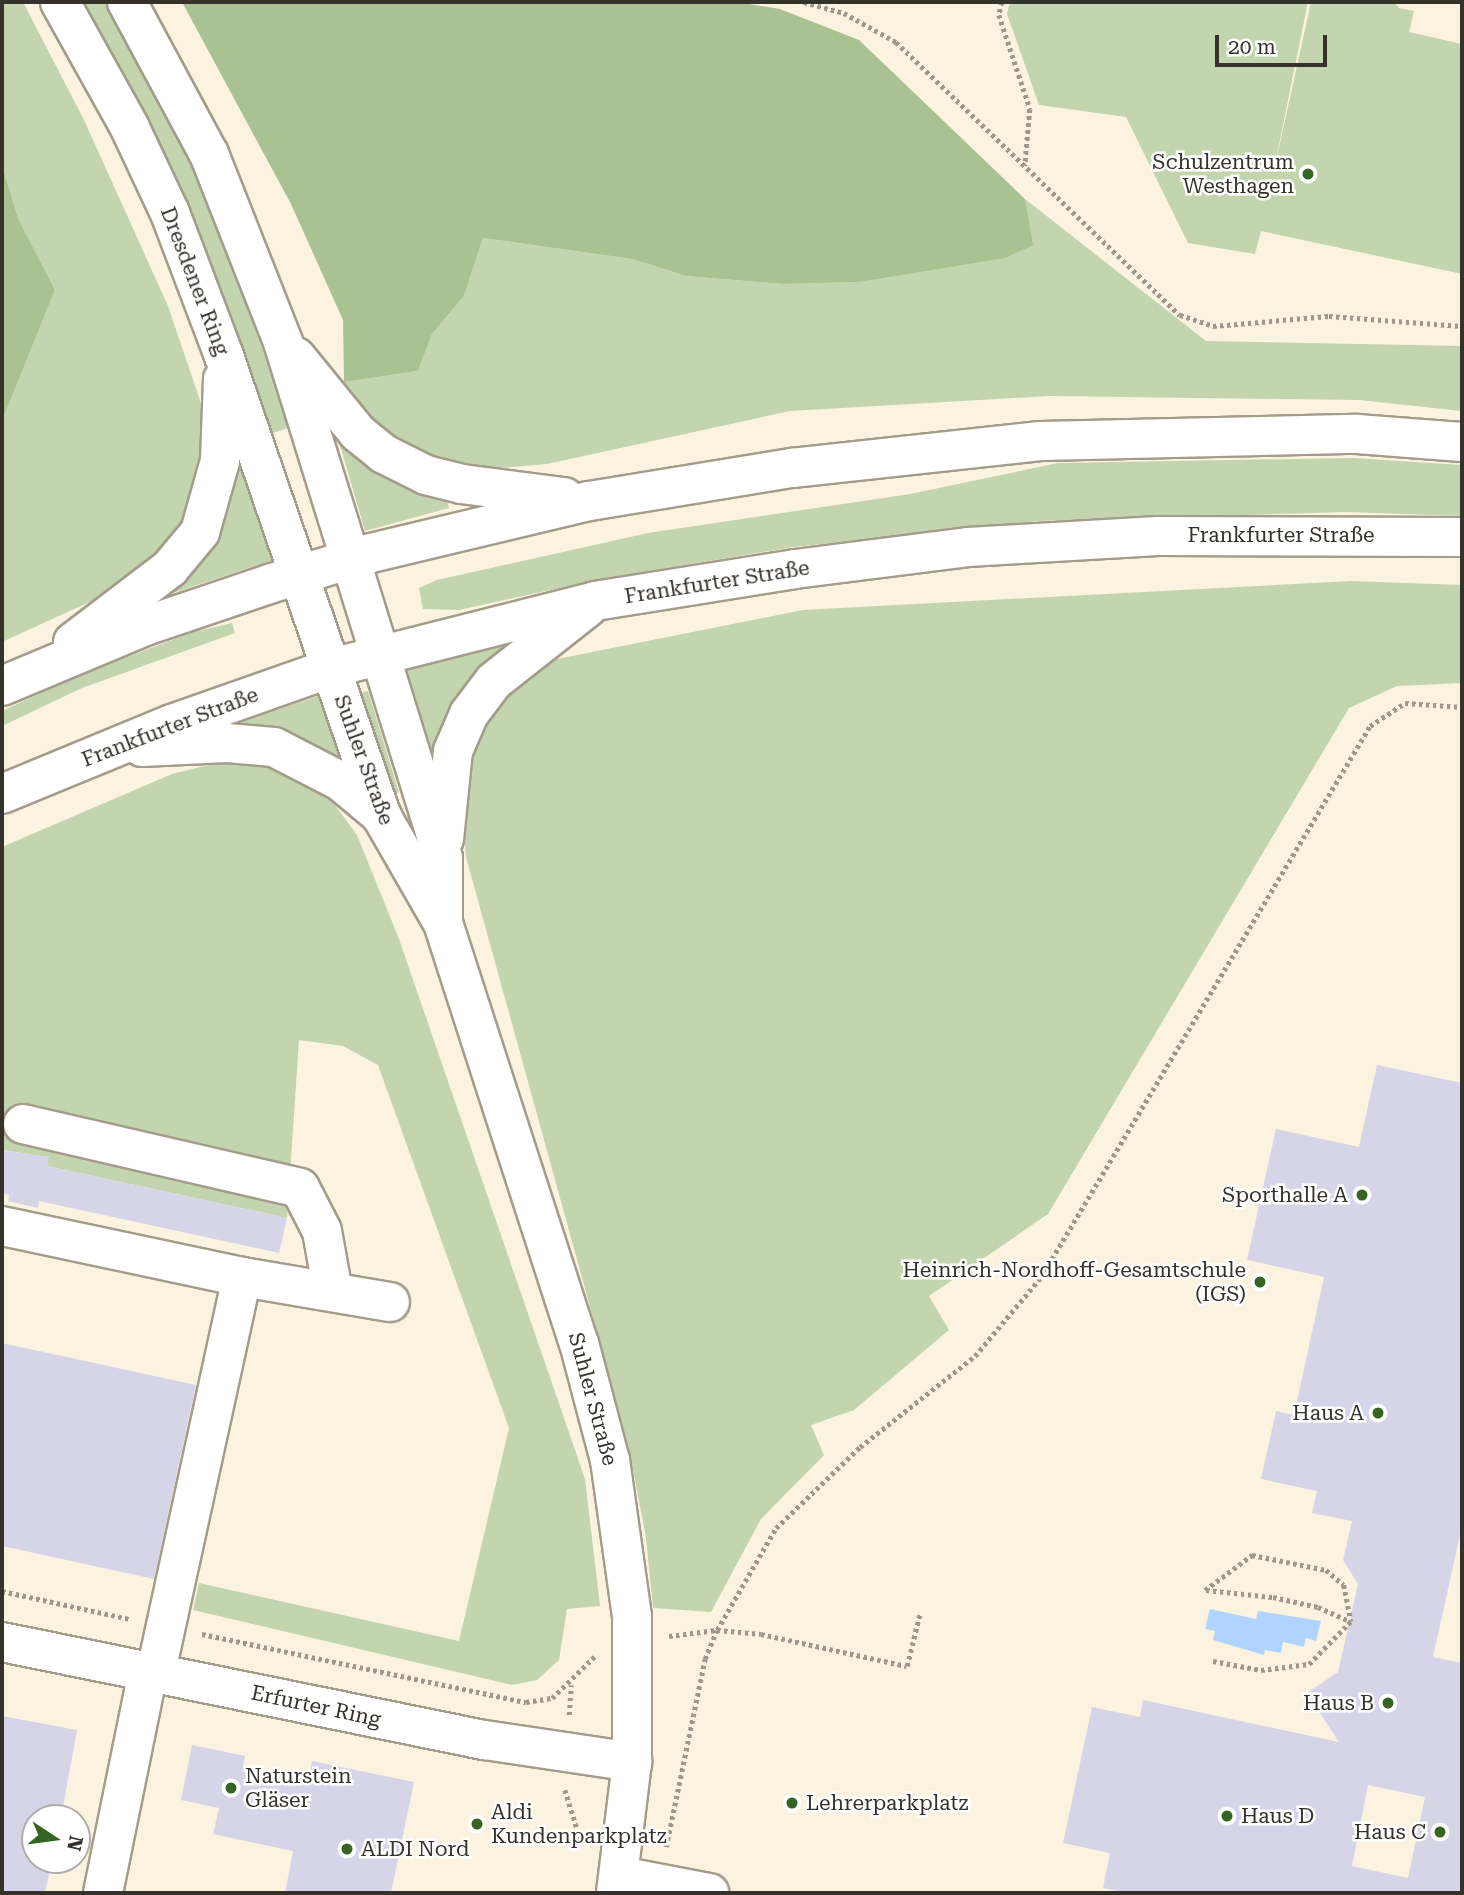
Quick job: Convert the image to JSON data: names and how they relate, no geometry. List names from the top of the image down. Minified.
{"streets":{"street":["Dresdener Ring","Frankfurter Straße","Suhler Straße","Erfurter Ring"]},"crossings":[["Dresdener Ring","Frankfurter Straße"],["Dresdener Ring","Suhler Straße"],["Frankfurter Straße","Suhler Straße"],["Suhler Straße","Erfurter Ring"]],"places":["Schulzentrum Westhagen","Sporthalle A","Heinrich-Nordhoff-Gesamtschule (IGS)","Haus A","Haus B","Naturstein Gläser","Lehrerparkplatz","Haus D","Aldi Kundenparkplatz","Haus C","ALDI Nord"],"scale_bar":"20 m","north":"right"}
